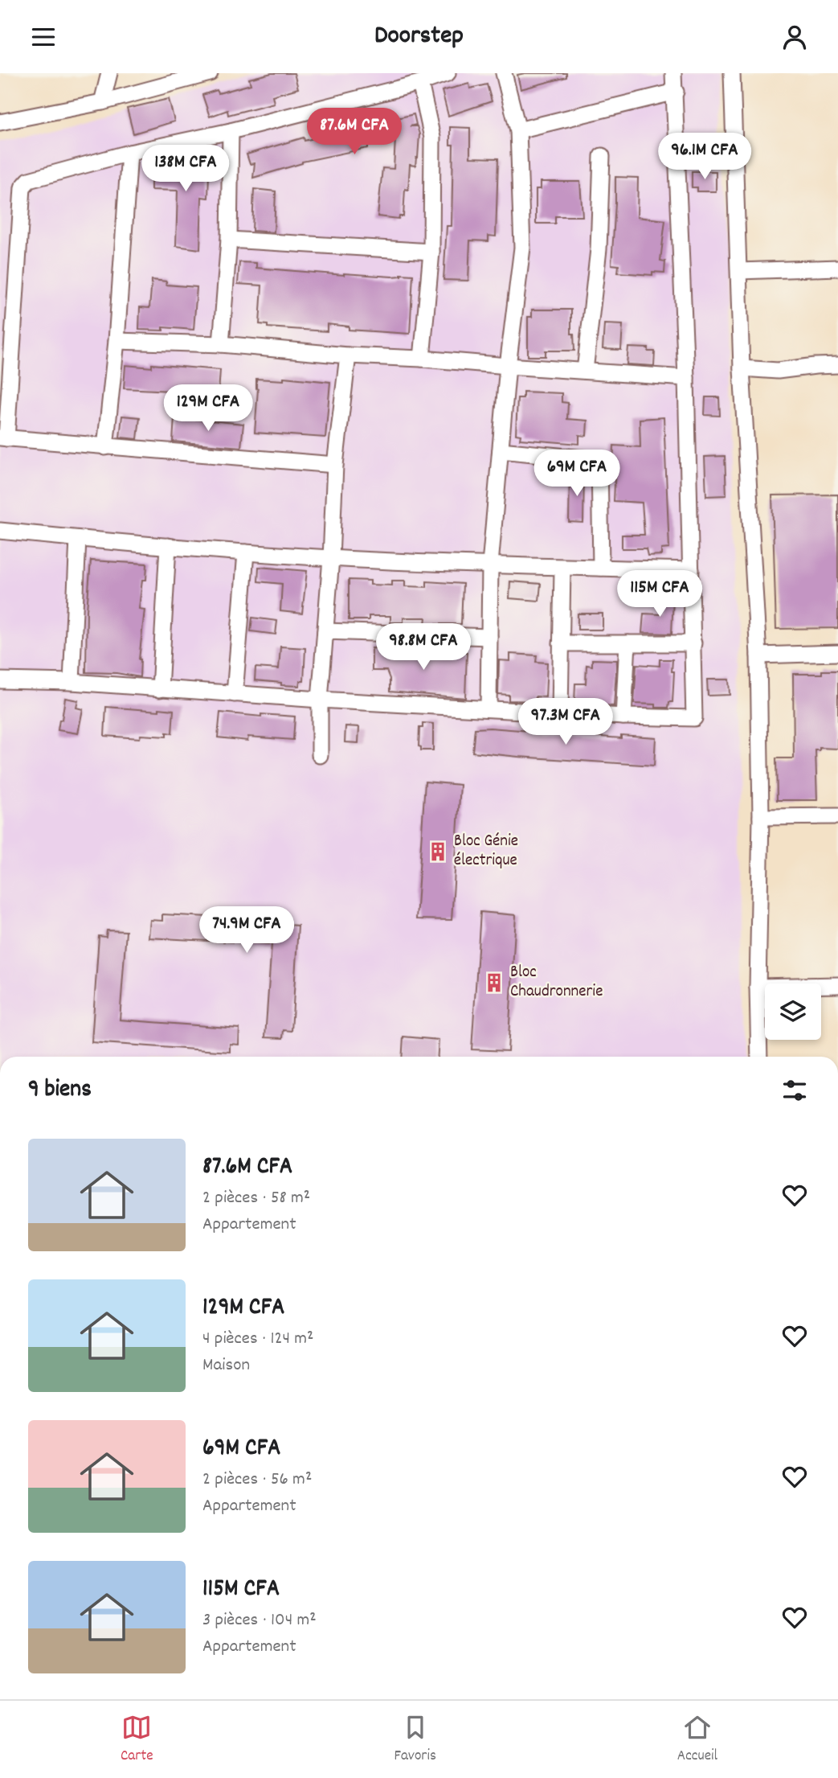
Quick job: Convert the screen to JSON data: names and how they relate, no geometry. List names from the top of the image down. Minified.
{"places":{"building":["Bloc Génie électrique","Bloc Chaudronnerie"]},"page":{"header":"Doorstep","price":["87.6M CFA","96.1M CFA","138M CFA","129M CFA","69M CFA","115M CFA","98.8M CFA","97.3M CFA","74.9M CFA"],"heading":"9 biens","list":[{"name":"87.6M CFA","note":"2 pièces · 58 m² · Appartement"},{"name":"129M CFA","note":"4 pièces · 124 m² · Maison"},{"name":"69M CFA","note":"2 pièces · 56 m² · Appartement"},{"name":"115M CFA","note":"3 pièces · 104 m² · Appartement"}],"tabs":["Carte","Favoris","Accueil"]}}
